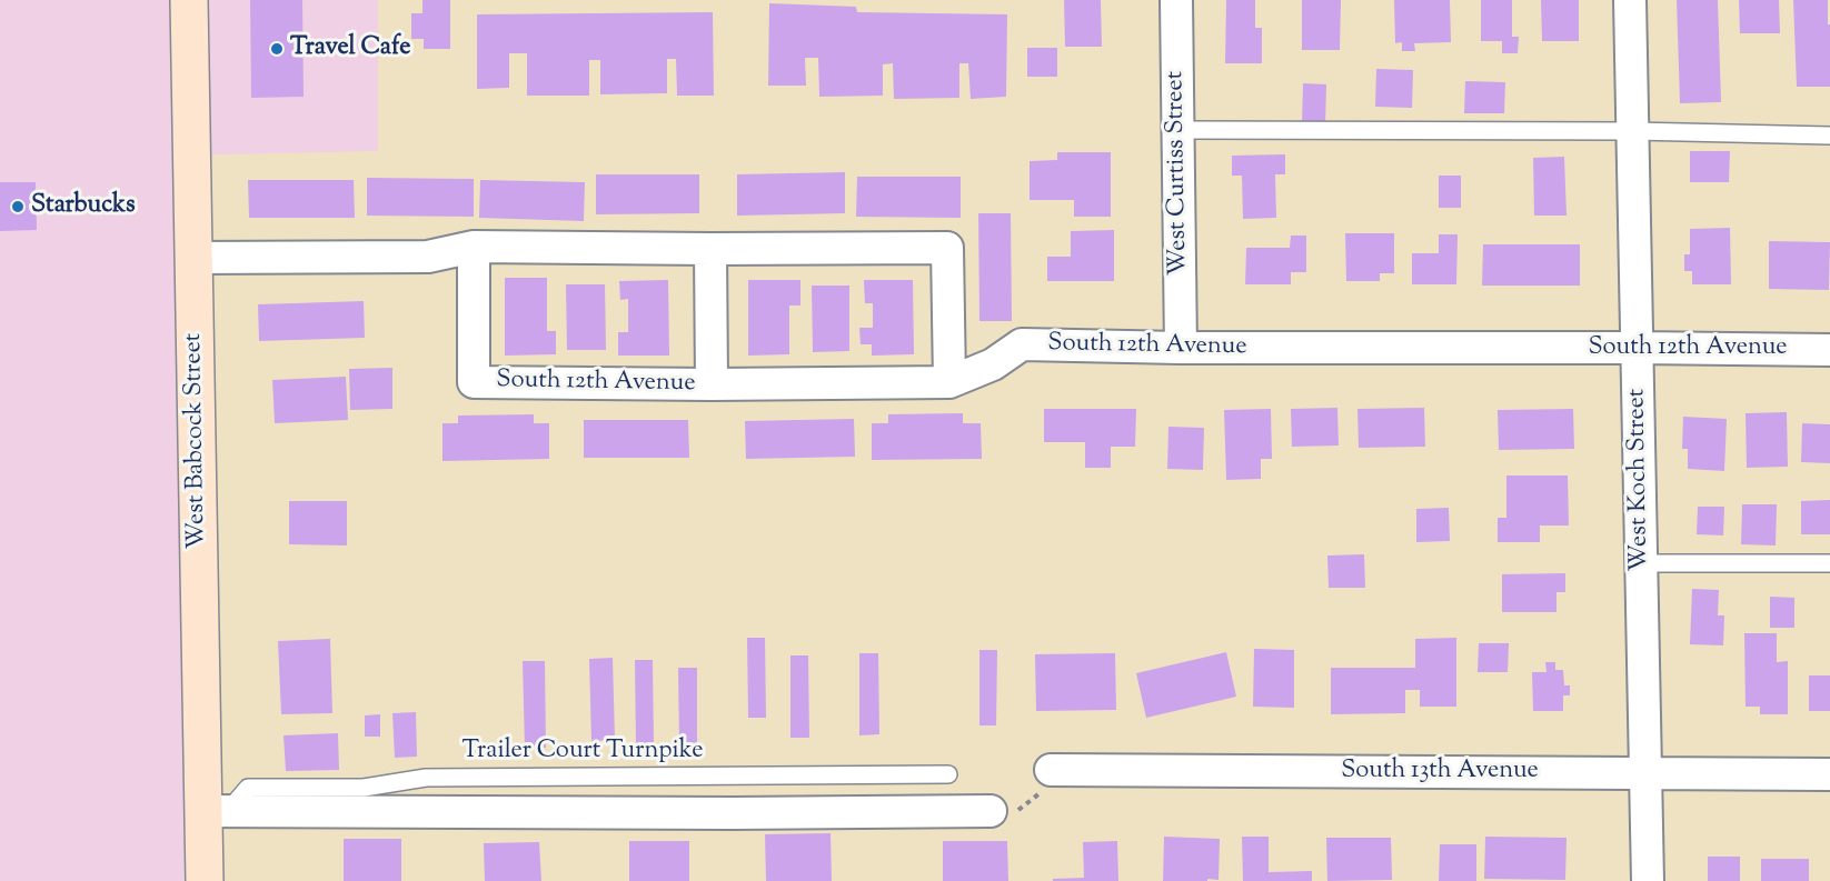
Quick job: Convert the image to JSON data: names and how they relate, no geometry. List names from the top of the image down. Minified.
{"streets":{"street":["West Curtiss Street","South 12th Avenue","West Babcock Street","West Koch Street","South 13th Avenue"],"lane":["Trailer Court Turnpike"]},"crossings":[["West Curtiss Street","South 12th Avenue"],["South 12th Avenue","West Koch Street"],["West Babcock Street","Trailer Court Turnpike"],["West Koch Street","South 13th Avenue"]],"places":["Travel Cafe","Starbucks"]}
